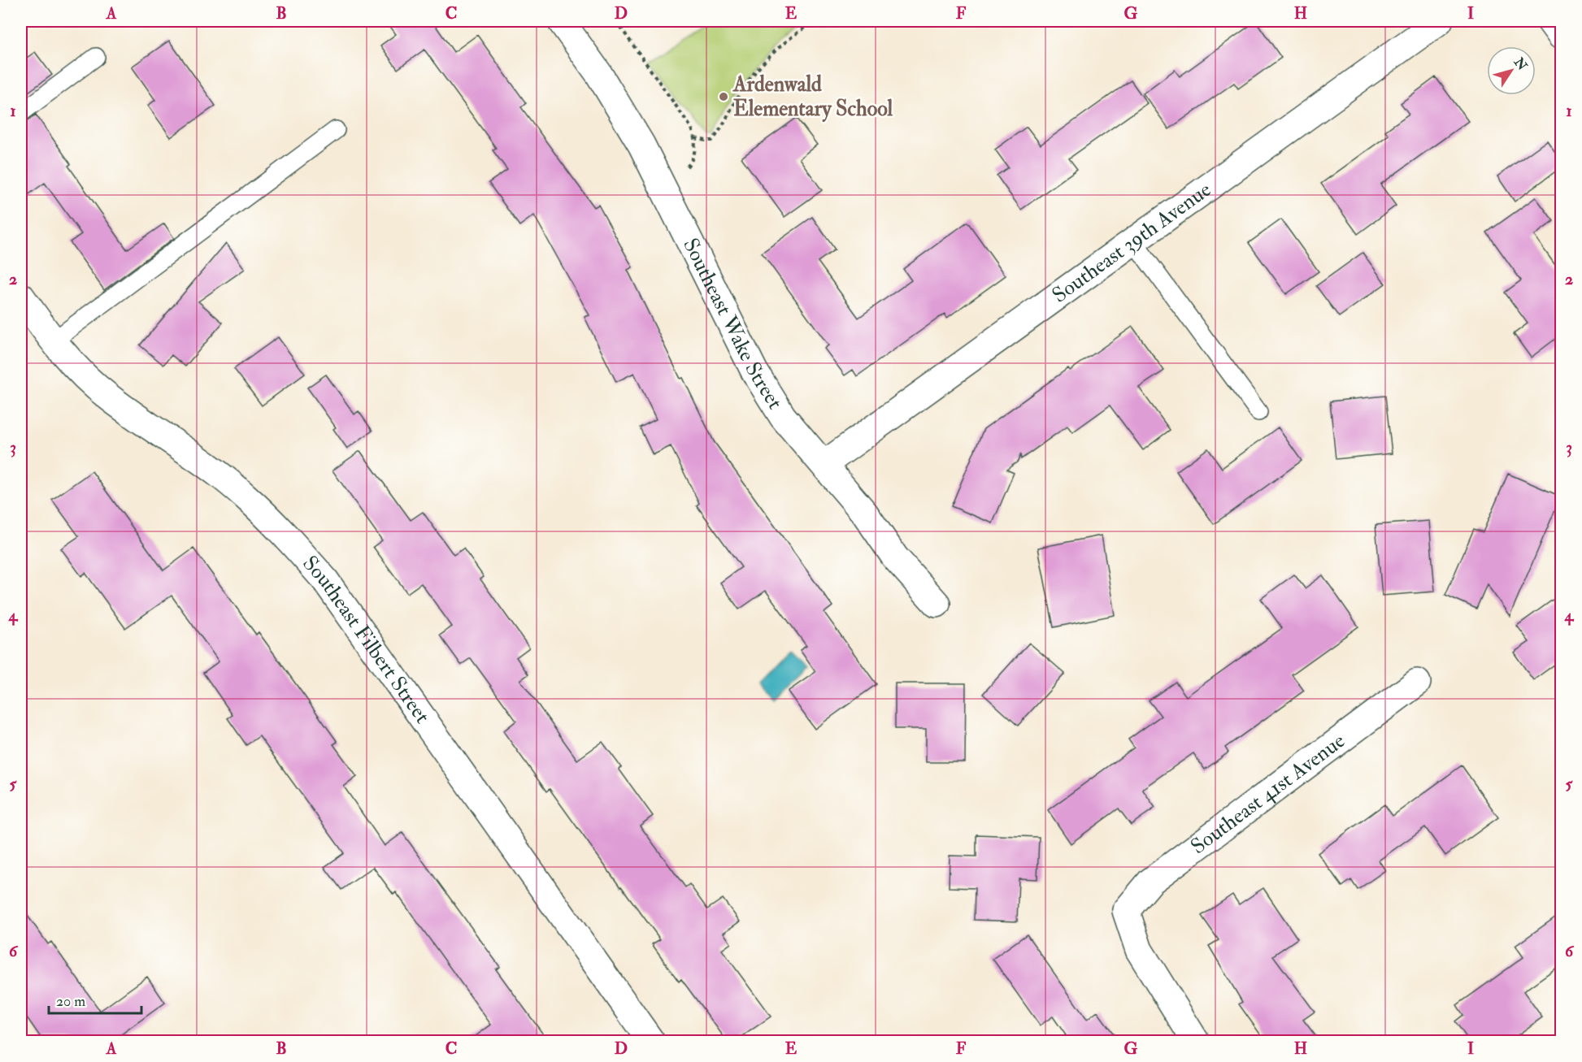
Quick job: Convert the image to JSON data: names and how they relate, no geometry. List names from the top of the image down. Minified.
{"streets":{"street":["Southeast 39th Avenue","Southeast Wake Street","Southeast Filbert Street","Southeast 41st Avenue"]},"crossings":[["Southeast 39th Avenue","Southeast Wake Street"]],"places":["Ardenwald Elementary School"],"scale_bar":"20 m","north":"top right","grid":{"columns":["A","B","C","D","E","F","G","H","I"],"rows":["1","2","3","4","5","6"]}}
